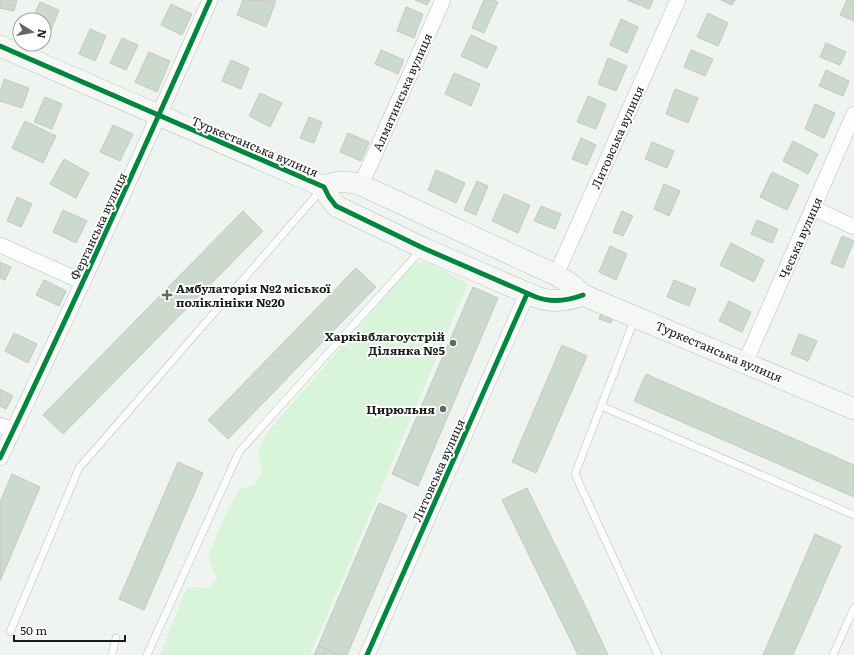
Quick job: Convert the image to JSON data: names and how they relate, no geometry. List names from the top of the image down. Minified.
{"streets":{"street":["Алматинська вулиця","Литовська вулиця","Туркестанська вулиця","Ферганська вулиця","Чеська вулиця"]},"crossings":[["Алматинська вулиця","Туркестанська вулиця"],["Литовська вулиця","Туркестанська вулиця"],["Туркестанська вулиця","Ферганська вулиця"],["Туркестанська вулиця","Чеська вулиця"]],"places":{"health":["Амбулаторія №2 міської поліклініки №20"],"other":["Харківблагоустрій Ділянка №5","Цирюльня"]},"scale_bar":"50 m","north":"right"}
